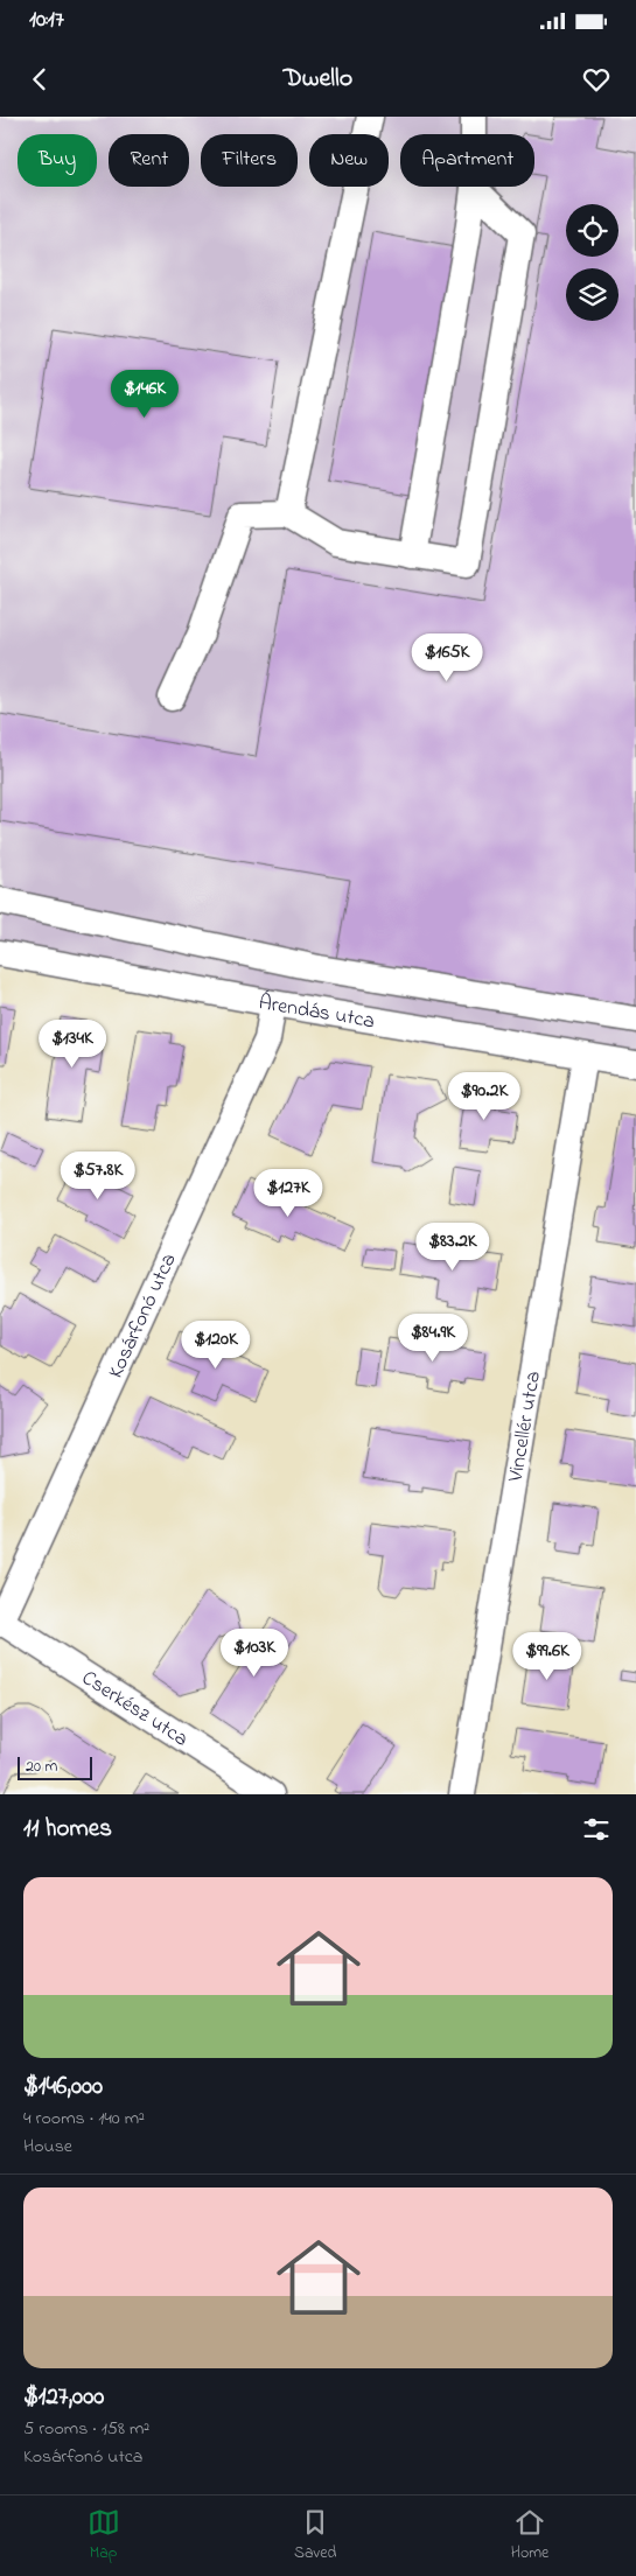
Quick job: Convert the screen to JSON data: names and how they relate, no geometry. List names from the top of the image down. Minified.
{"streets":{"street":["Árendás utca","Kosárfonó utca","Vincellér utca","Cserkész utca"]},"crossings":[["Árendás utca","Kosárfonó utca"],["Árendás utca","Vincellér utca"],["Kosárfonó utca","Cserkész utca"]],"scale_bar":"20 m","page":{"status":"10:17","header":"Dwello","chip":["Buy","Rent","Filters","New","Apartment"],"price":["$146K","$165K","$134K","$90.2K","$57.8K","$127K","$83.2K","$84.9K","$120K","$103K","$99.6K"],"scale":"20 m","heading":"11 homes","list":[{"name":"$146,000","note":"4 rooms · 140 m² · House"},{"name":"$127,000","note":"5 rooms · 158 m² · Kosárfonó utca"}],"tabs":["Map","Saved","Home"]}}
